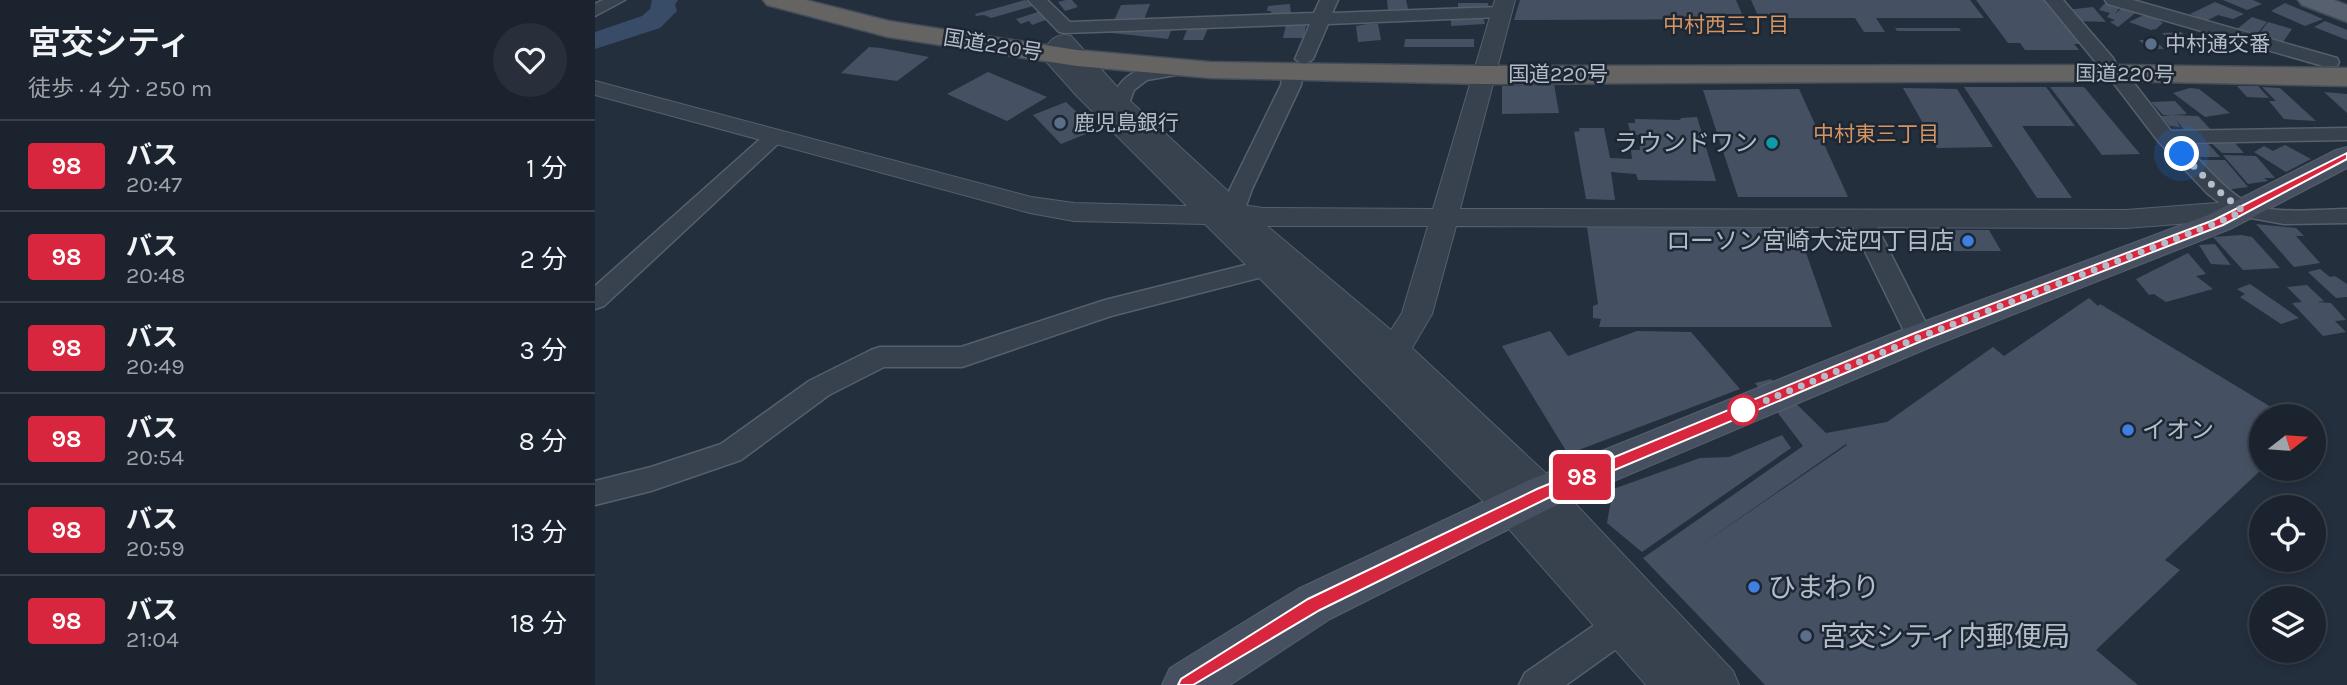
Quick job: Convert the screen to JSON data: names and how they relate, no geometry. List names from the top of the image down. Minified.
{"streets":{"highway":["国道220号"]},"districts":["中村西三丁目","中村東三丁目"],"places":["中村通交番","鹿児島銀行","ラウンドワン","ローソン宮崎大淀四丁目店","イオン","ひまわり","宮交シティ内郵便局"],"lines":["bus line 98"],"north":"right","page":{"heading":["宮交シティ","徒歩 · 4 分 · 250 m"],"on_map":"98","list":[{"mark":"98","name":"バス","note":"20:47","value":"1 分"},{"mark":"98","name":"バス","note":"20:48","value":"2 分"},{"mark":"98","name":"バス","note":"20:49","value":"3 分"},{"mark":"98","name":"バス","note":"20:54","value":"8 分"},{"mark":"98","name":"バス","note":"20:59","value":"13 分"},{"mark":"98","name":"バス","note":"21:04","value":"18 分"}]}}
